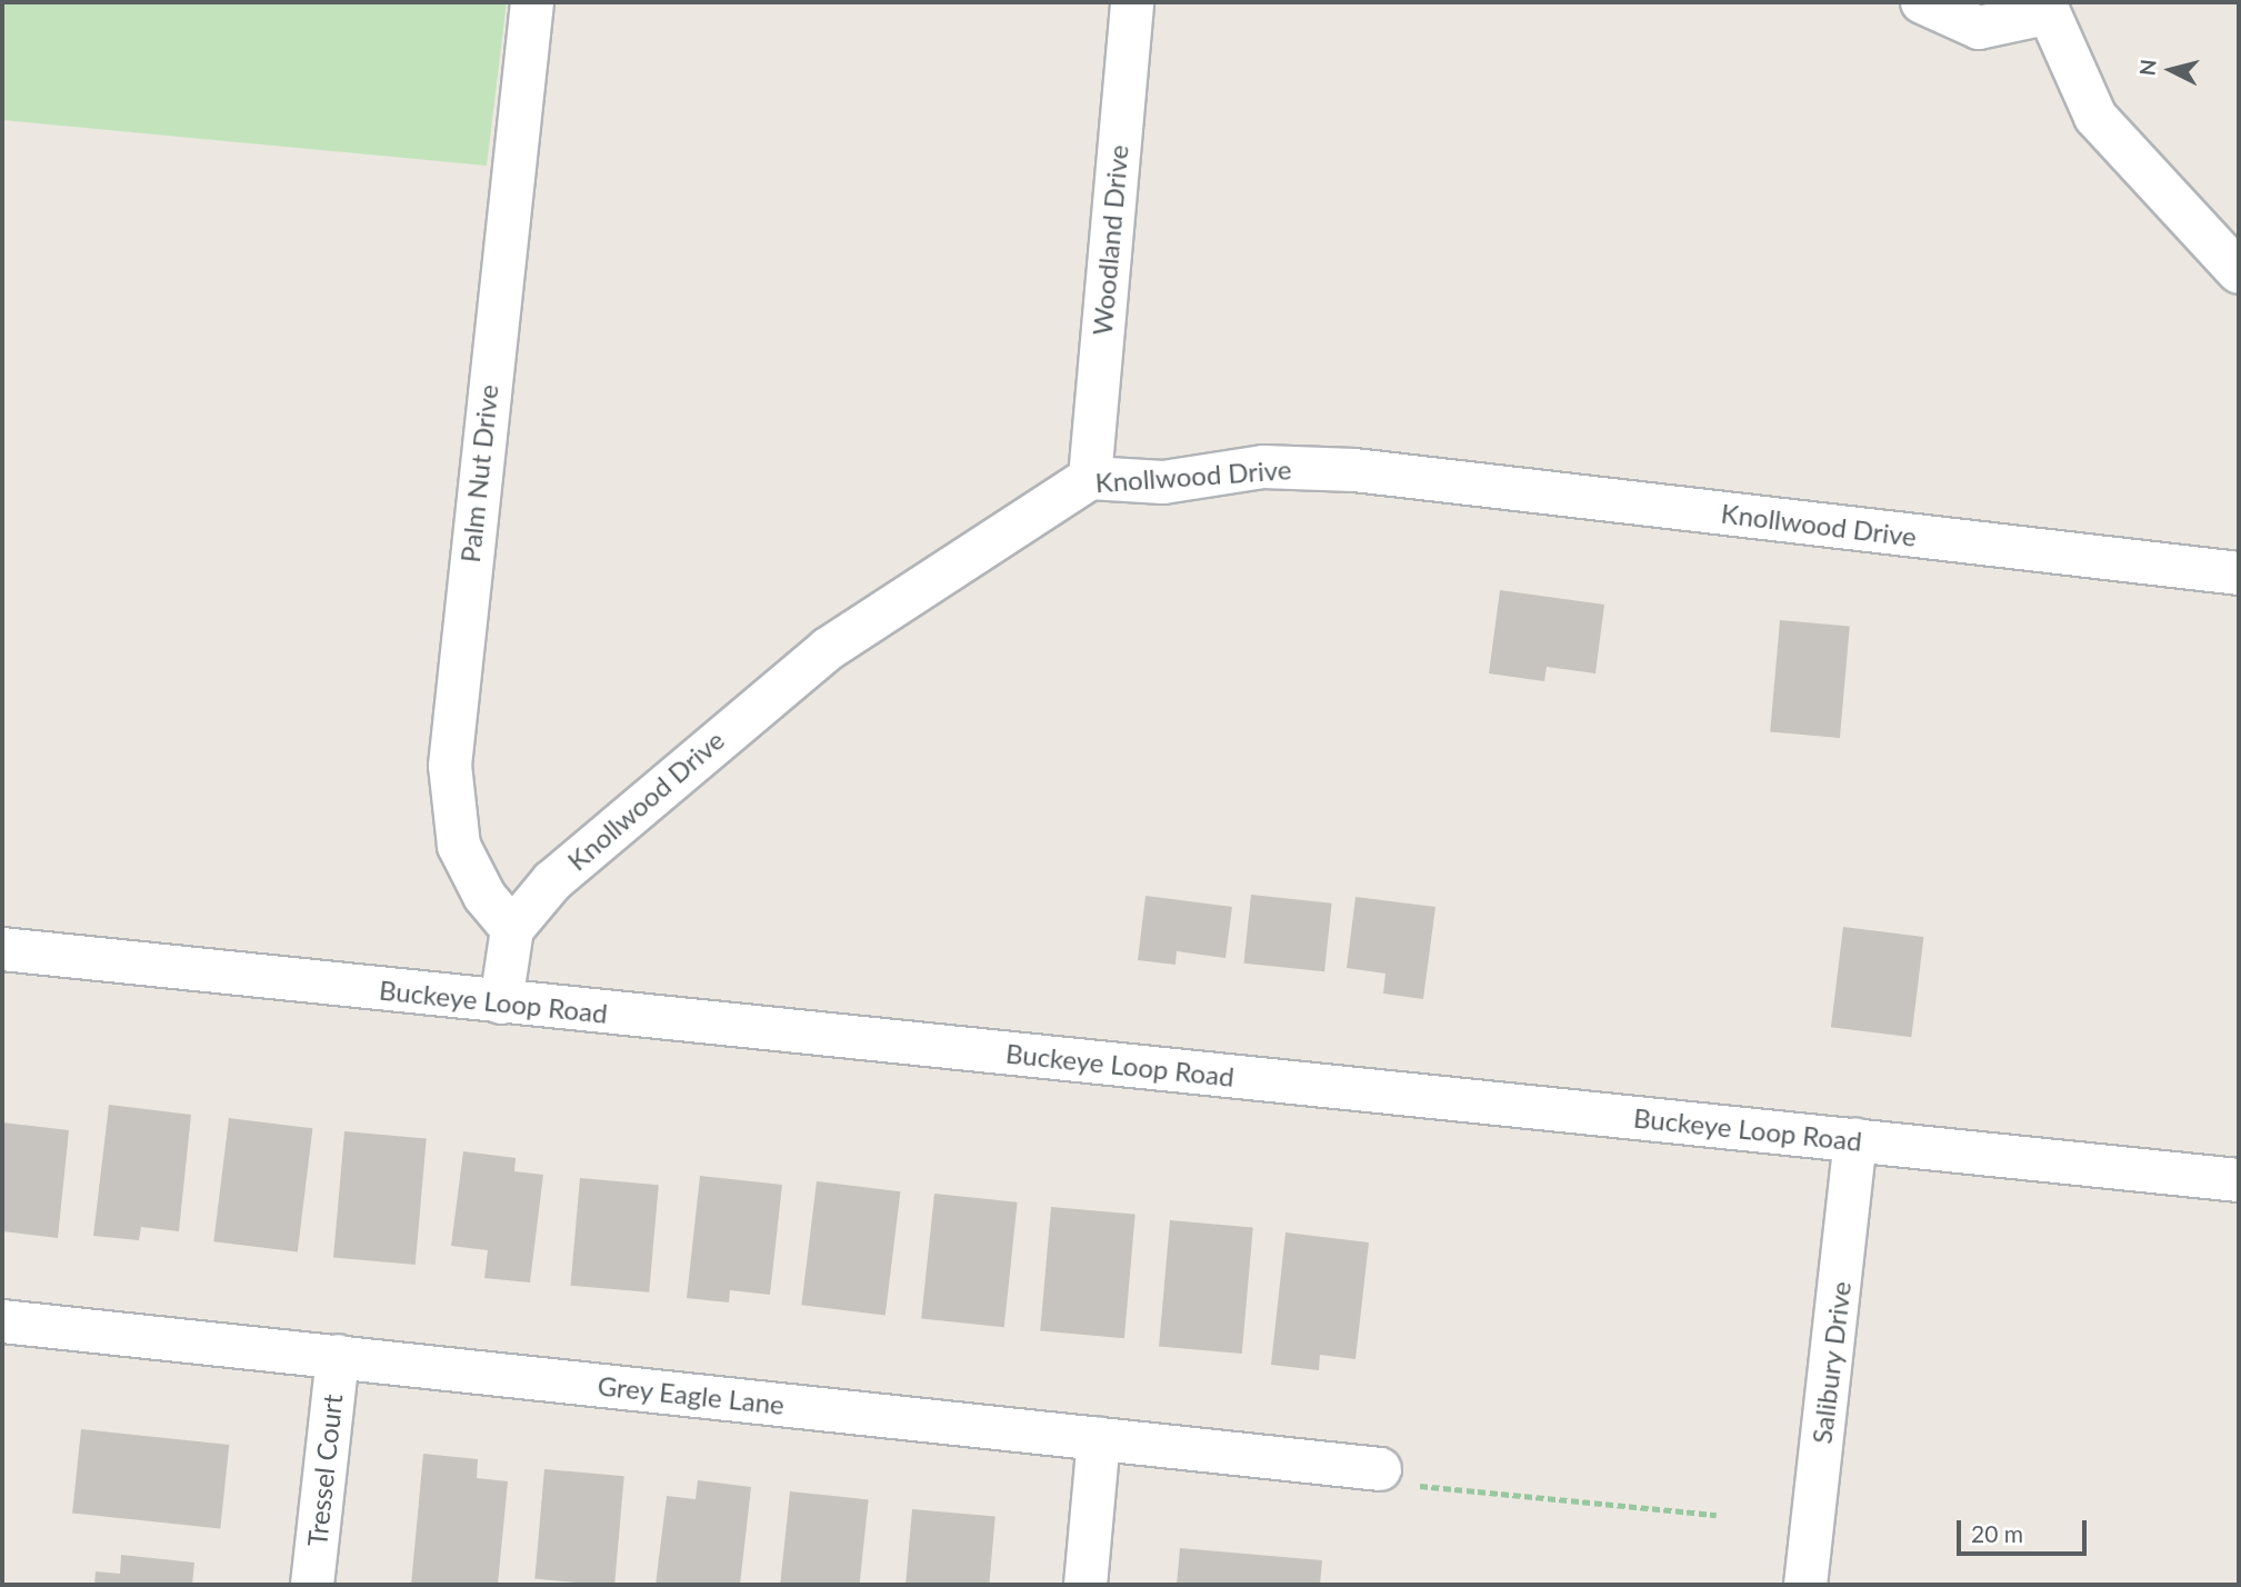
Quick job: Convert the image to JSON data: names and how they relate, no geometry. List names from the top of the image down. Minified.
{"streets":{"street":["Woodland Drive","Palm Nut Drive","Knollwood Drive","Buckeye Loop Road","Salibury Drive","Grey Eagle Lane","Tressel Court"]},"crossings":[["Woodland Drive","Knollwood Drive"],["Palm Nut Drive","Knollwood Drive"],["Buckeye Loop Road","Salibury Drive"],["Grey Eagle Lane","Tressel Court"]],"scale_bar":"20 m","north":"left"}
